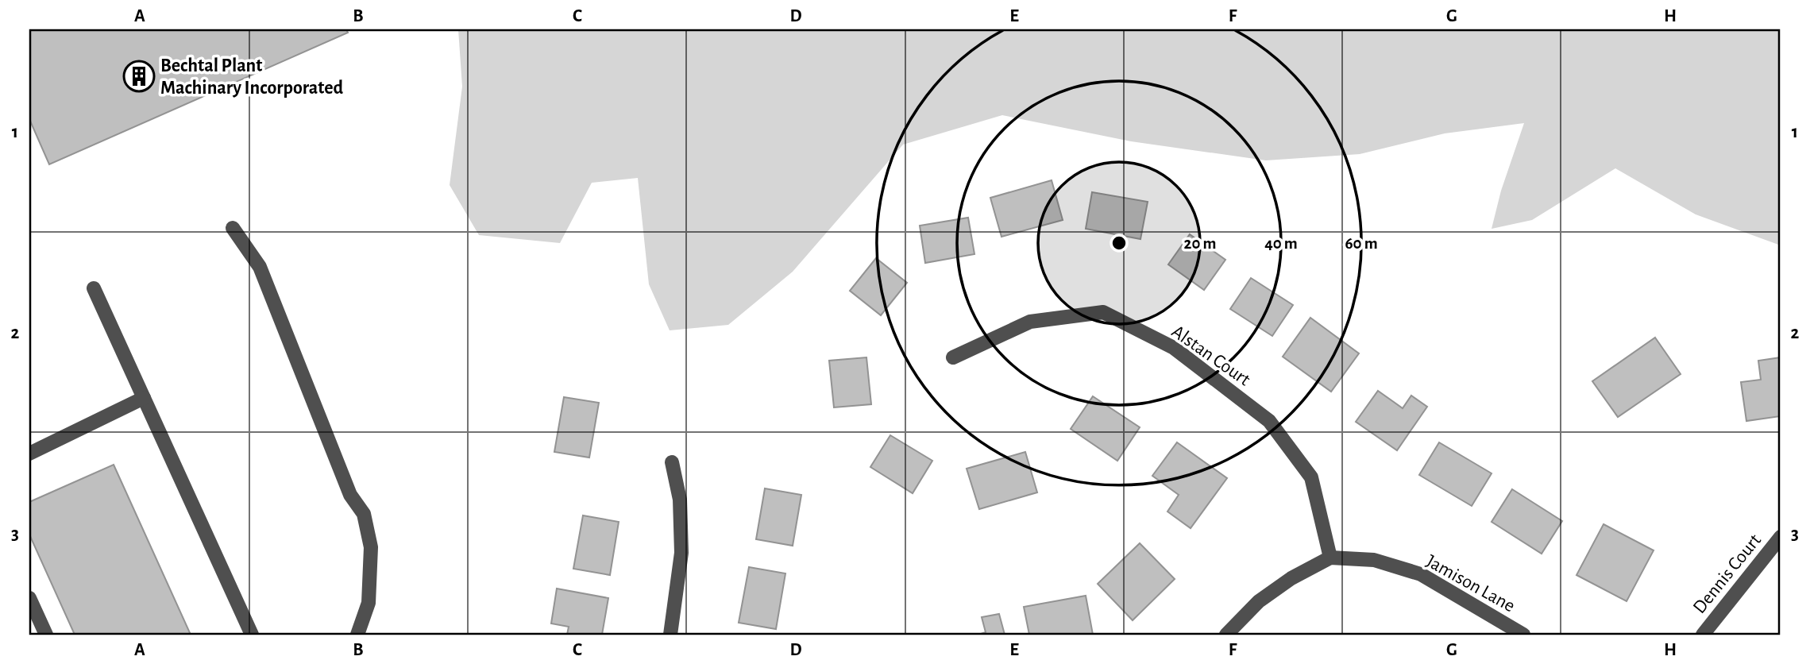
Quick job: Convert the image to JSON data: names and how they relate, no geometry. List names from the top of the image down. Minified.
{"streets":{"street":["Alstan Court","Dennis Court","Jamison Lane"]},"crossings":[["Alstan Court","Jamison Lane"]],"places":{"building":["Bechtal Plant Machinary Incorporated"]},"grid":{"columns":["A","B","C","D","E","F","G","H"],"rows":["1","2","3"]},"rings":["20 m","40 m","60 m"]}
